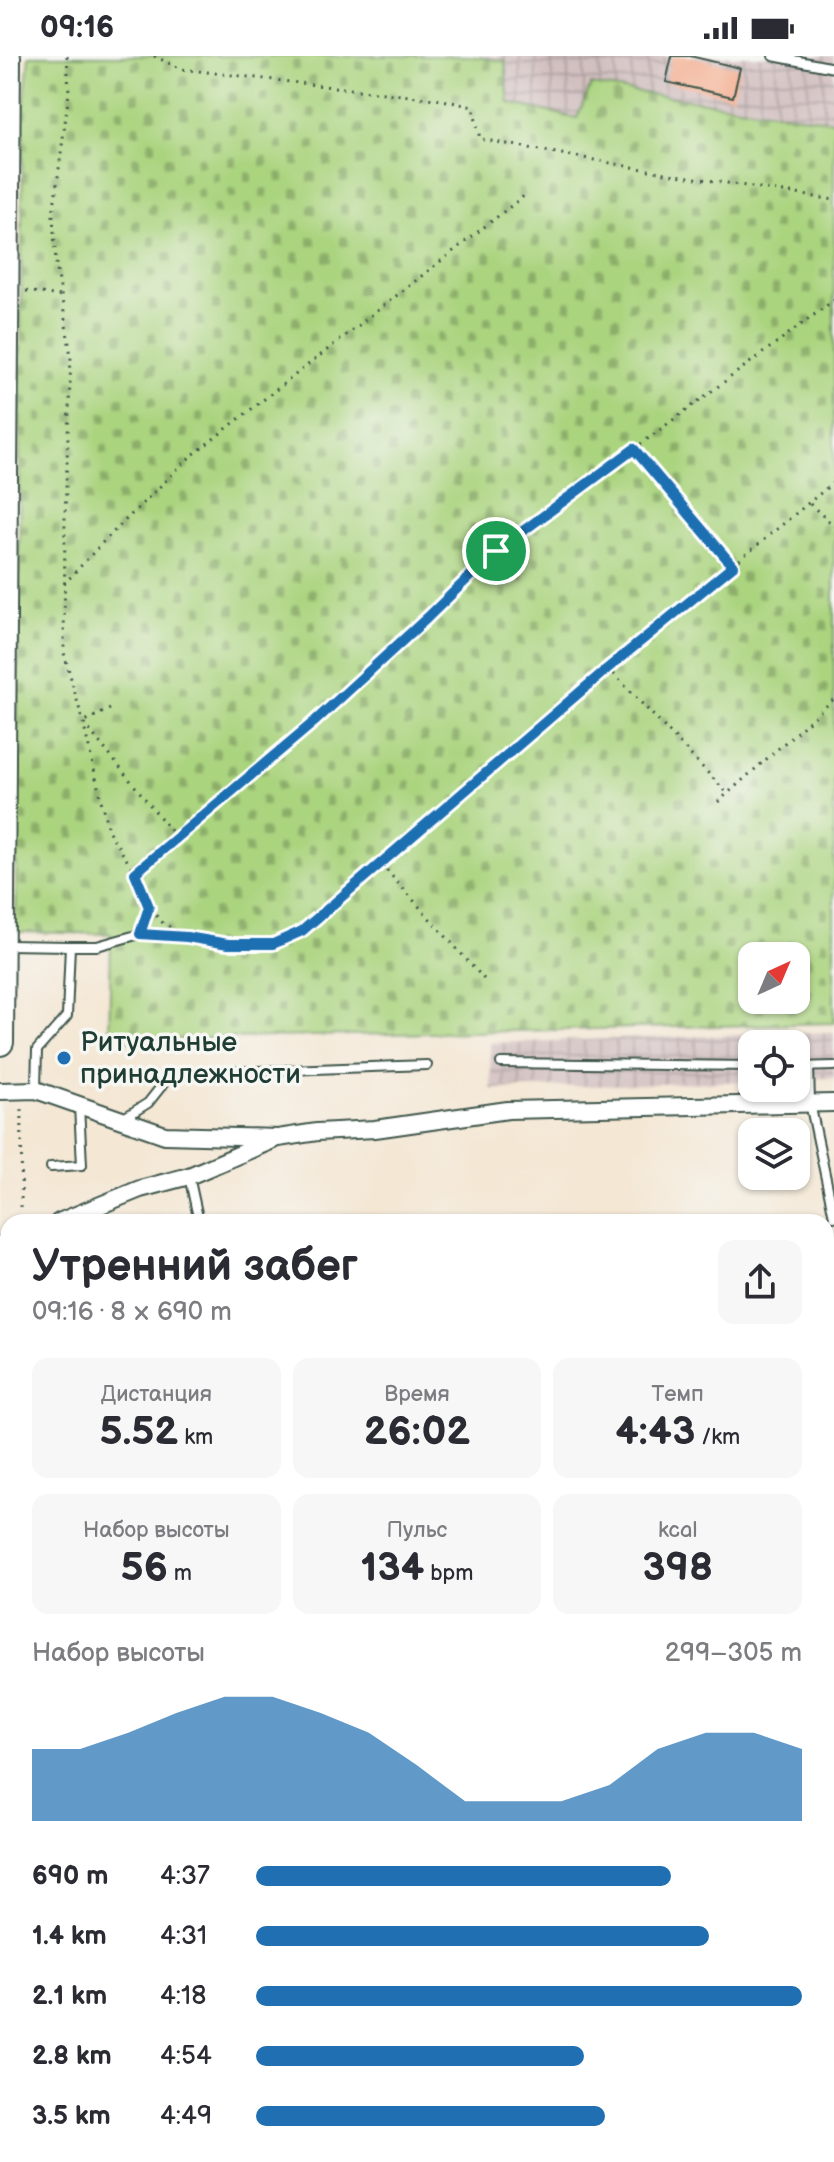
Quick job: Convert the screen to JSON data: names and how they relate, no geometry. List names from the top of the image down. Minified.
{"places":["Ритуальные принадлежности"],"north":"top right","page":{"status":"09:16","heading":["Утренний забег","09:16 · 8 × 690 m"],"stats":[["Дистанция","5.52 km"],["Время","26:02"],["Темп","4:43 /km"],["Набор высоты","56 m"],["Пульс","134 bpm"],["kcal","398"]],"chart":["Набор высоты","299–305 m"],"list":[{"name":"690 m","note":"4:37"},{"name":"1.4 km","note":"4:31"},{"name":"2.1 km","note":"4:18"},{"name":"2.8 km","note":"4:54"},{"name":"3.5 km","note":"4:49"}]}}
